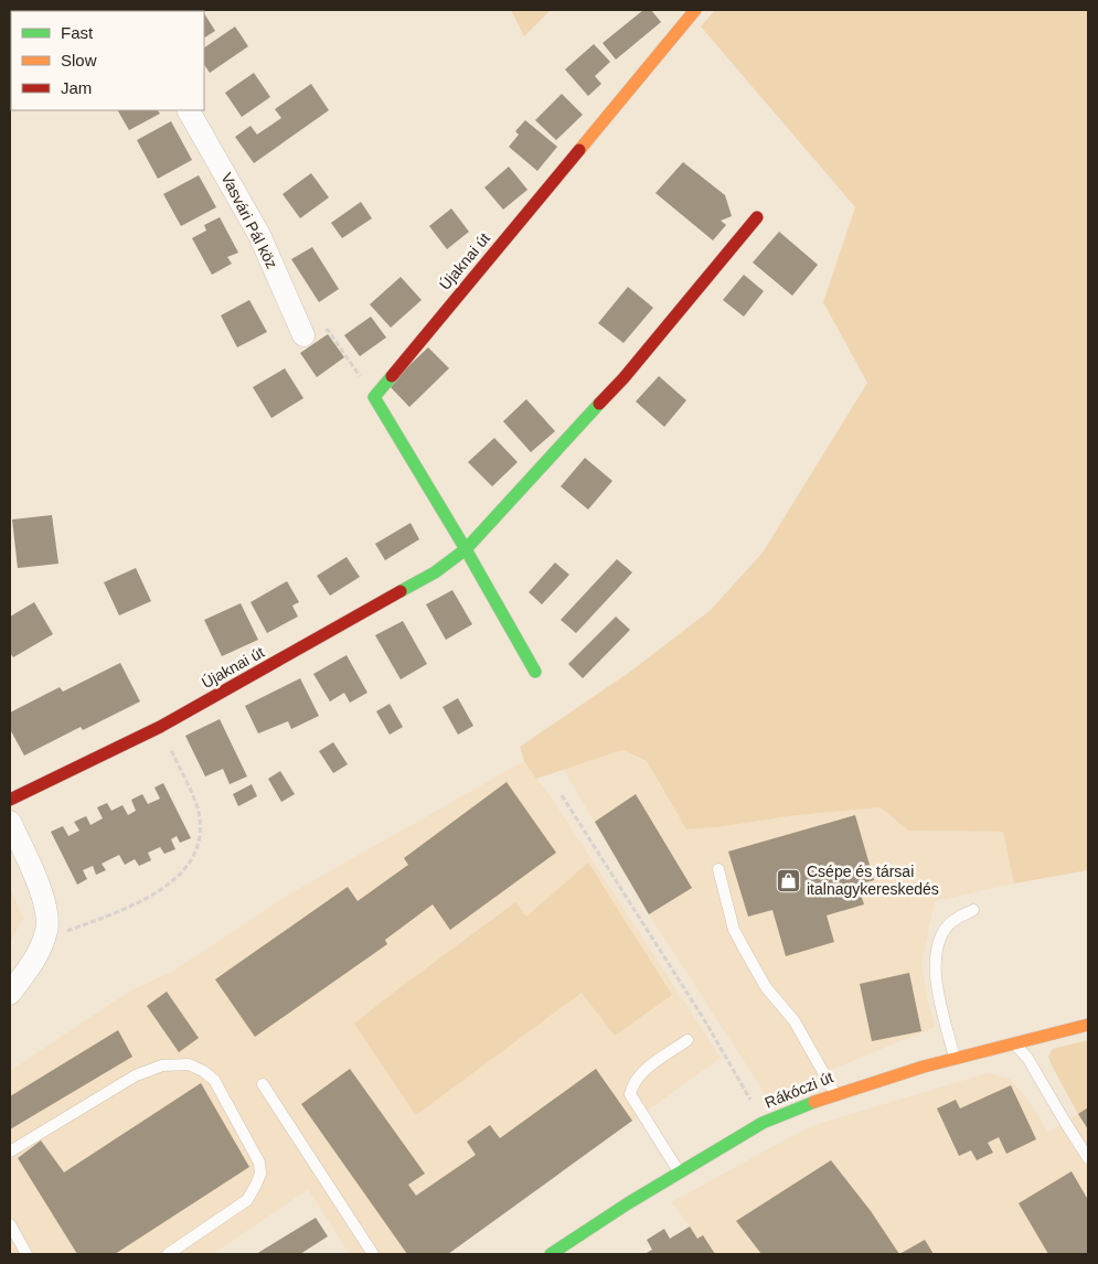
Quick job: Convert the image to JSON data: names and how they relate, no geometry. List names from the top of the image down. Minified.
{"streets":{"street":["Vasvári Pál köz","Újaknai út","Rákóczi út"]},"places":{"shop":["Csépe és társai italnagykereskedés"]},"legend":["Fast","Slow","Jam"]}
